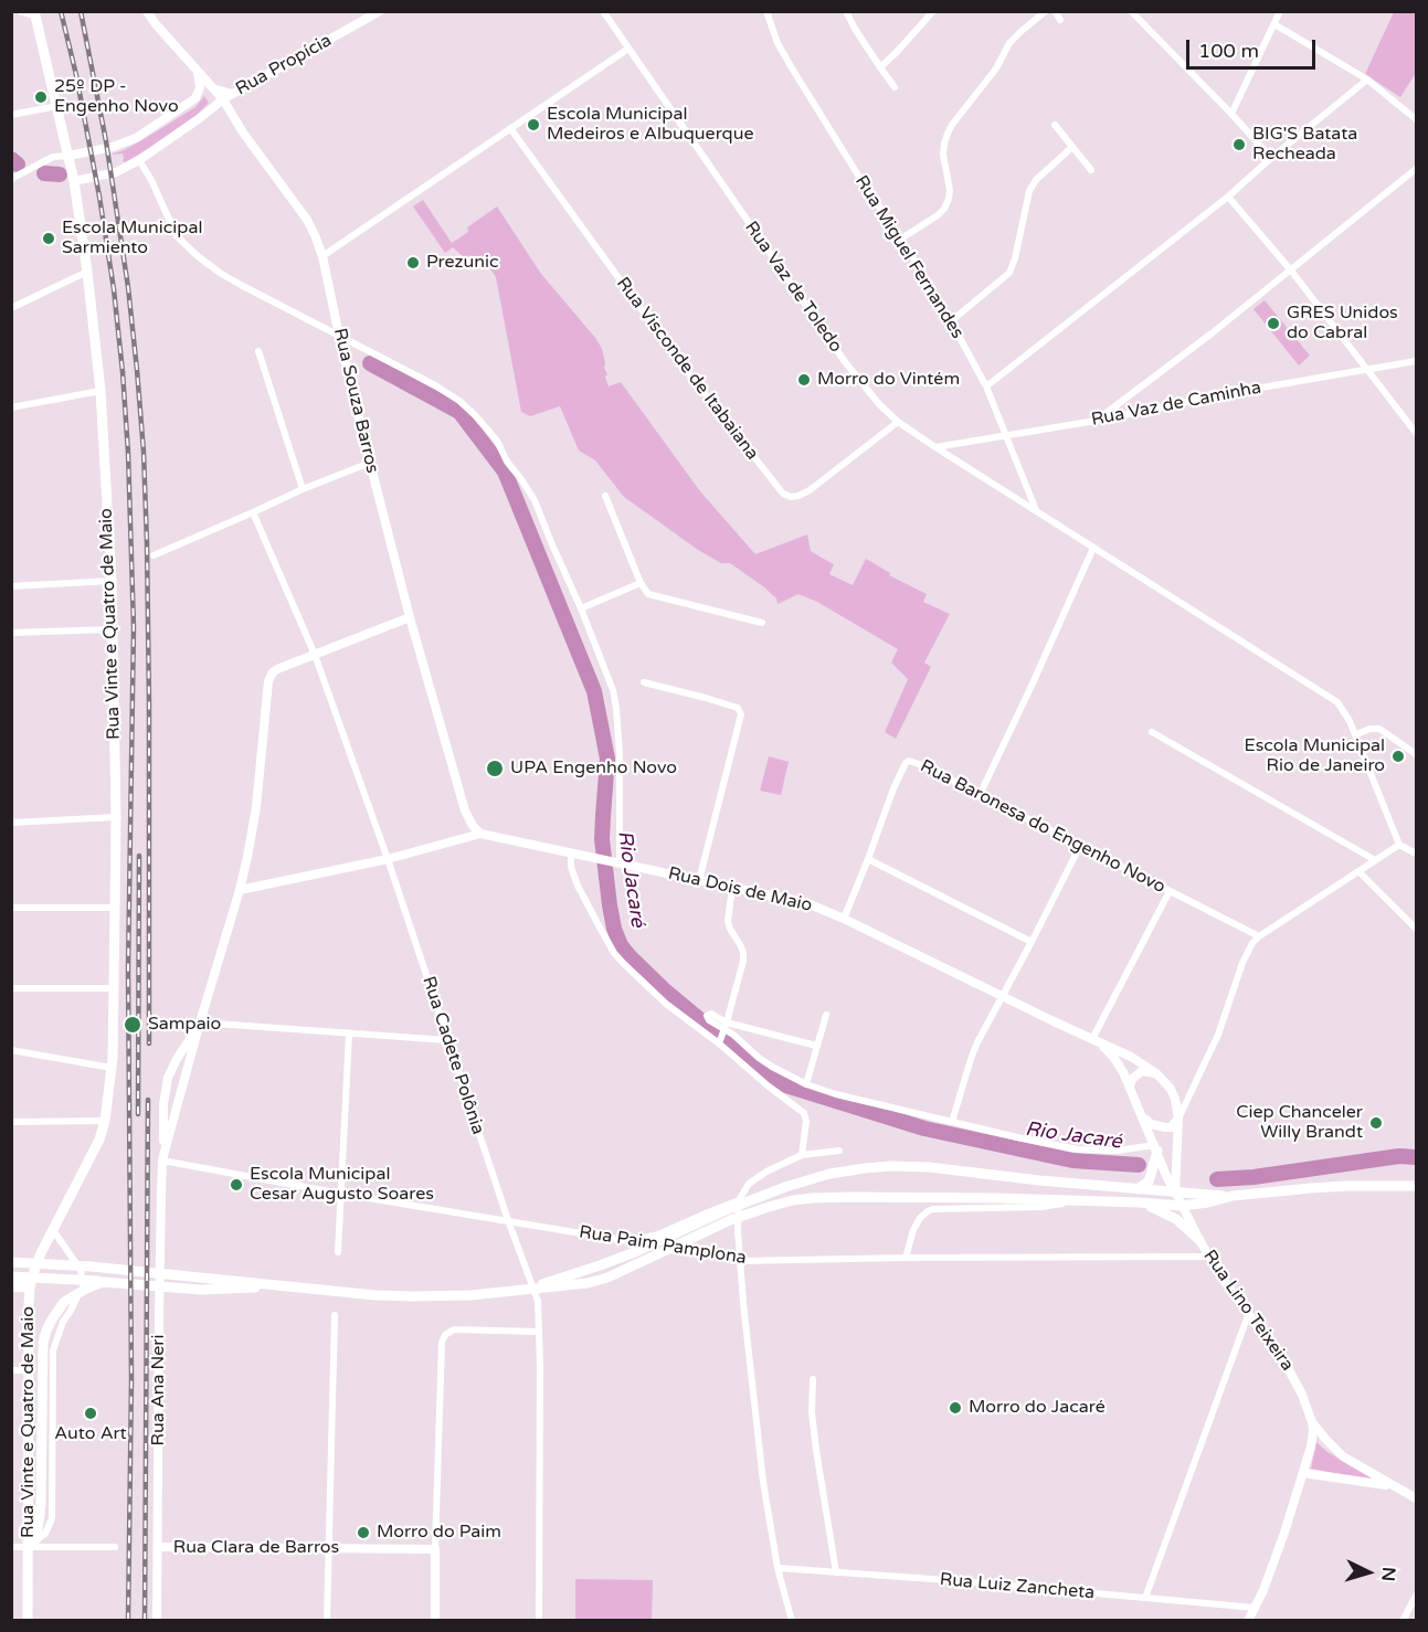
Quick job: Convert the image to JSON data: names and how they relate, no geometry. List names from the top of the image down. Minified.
{"streets":{"main road":["Rua Souza Barros","Rua Vinte e Quatro de Maio","Rua Dois de Maio","Rua Lino Teixeira","Rua Ana Neri"],"street":["Rua Propícia","Rua Miguel Fernandes","Rua Vaz de Toledo","Rua Visconde de Itabaiana","Rua Vaz de Caminha","Rua Baronesa do Engenho Novo","Rua Cadete Polônia","Rua Paim Pamplona","Rua Clara de Barros","Rua Luiz Zancheta"]},"crossings":[["Rua Propícia","Rua Souza Barros"],["Rua Miguel Fernandes","Rua Vaz de Toledo"],["Rua Miguel Fernandes","Rua Vaz de Caminha"],["Rua Vaz de Toledo","Rua Visconde de Itabaiana"],["Rua Vaz de Toledo","Rua Vaz de Caminha"],["Rua Souza Barros","Rua Dois de Maio"],["Rua Baronesa do Engenho Novo","Rua Dois de Maio"],["Rua Dois de Maio","Rua Cadete Polônia"],["Rua Cadete Polônia","Rua Paim Pamplona"],["Rua Paim Pamplona","Rua Lino Teixeira"],["Rua Paim Pamplona","Rua Ana Neri"],["Rua Lino Teixeira","Rua Luiz Zancheta"],["Rua Ana Neri","Rua Clara de Barros"]],"water":["Rio Jacaré"],"places":["25º DP - Engenho Novo","Escola Municipal Medeiros e Albuquerque","BIG'S Batata Recheada","Escola Municipal Sarmiento","Prezunic","GRES Unidos do Cabral","Morro do Vintém","Escola Municipal Rio de Janeiro","UPA Engenho Novo","Sampaio","Ciep Chanceler Willy Brandt","Escola Municipal Cesar Augusto Soares","Morro do Jacaré","Auto Art","Morro do Paim"],"scale_bar":"100 m","north":"right"}
